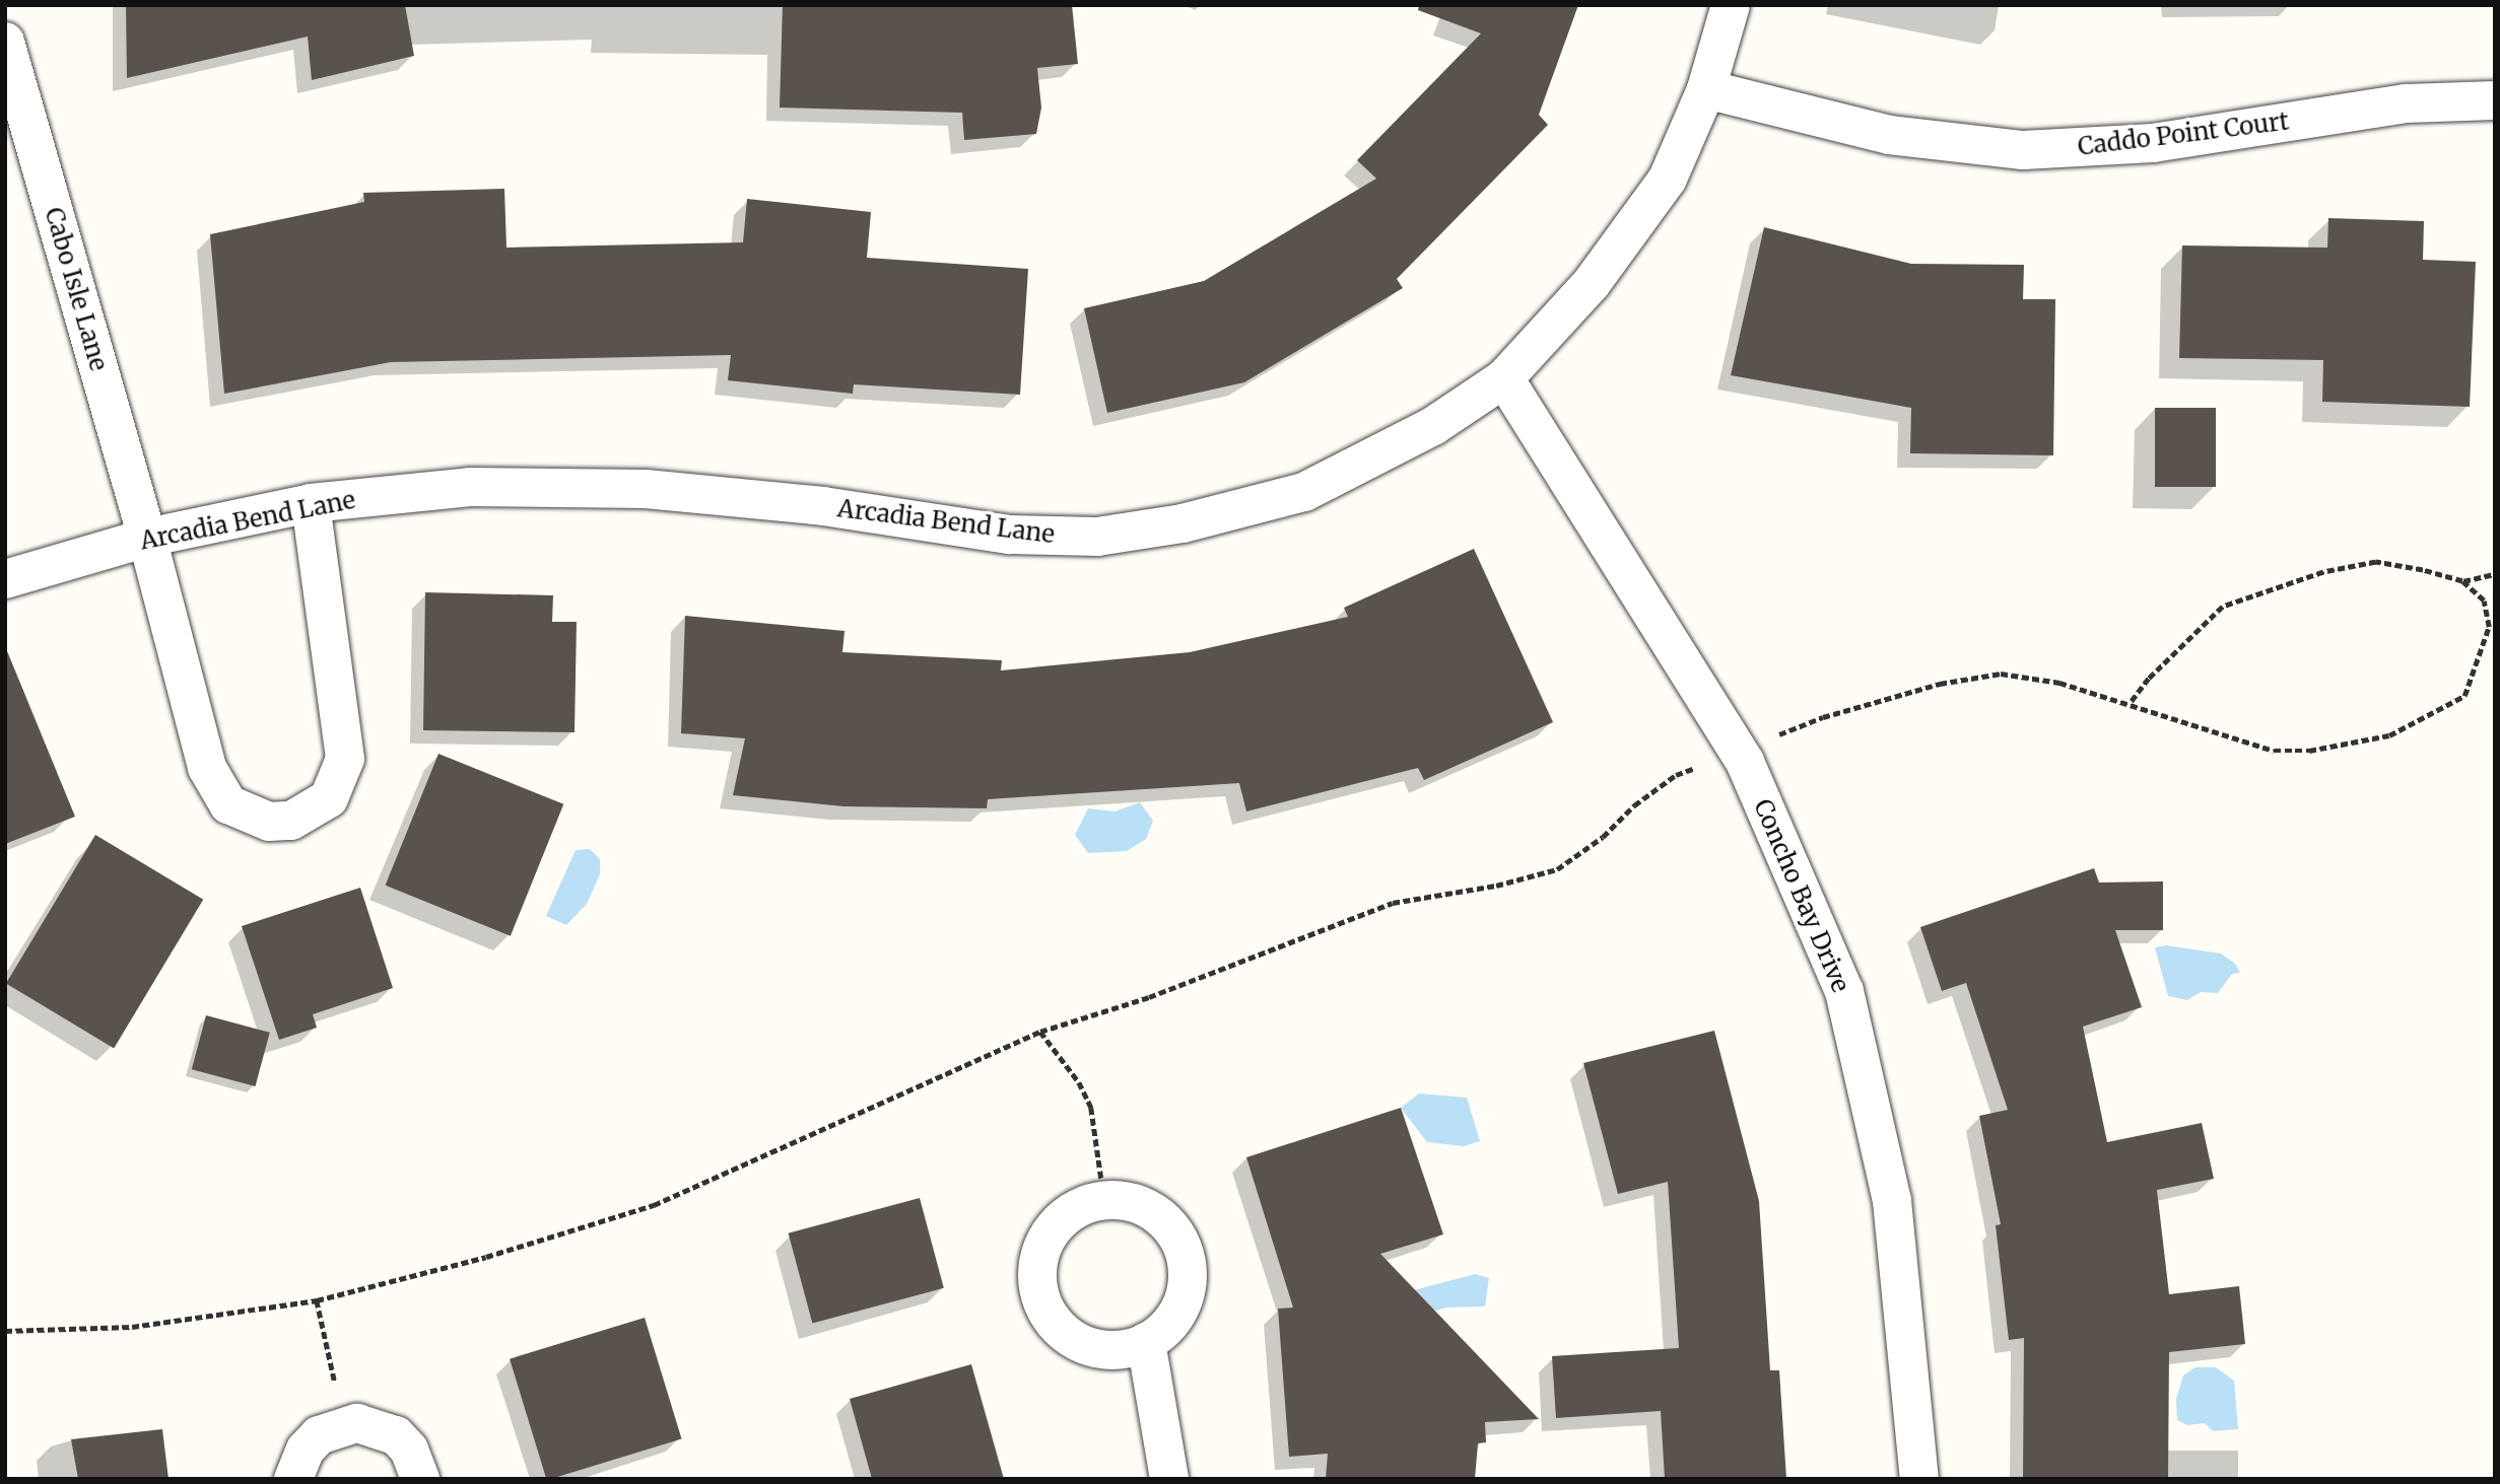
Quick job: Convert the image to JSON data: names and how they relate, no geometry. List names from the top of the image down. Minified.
{"streets":{"street":["Caddo Point Court","Cabo Isle Lane","Arcadia Bend Lane","Concho Bay Drive"]},"crossings":[["Caddo Point Court","Arcadia Bend Lane"],["Cabo Isle Lane","Arcadia Bend Lane"],["Arcadia Bend Lane","Concho Bay Drive"]]}
